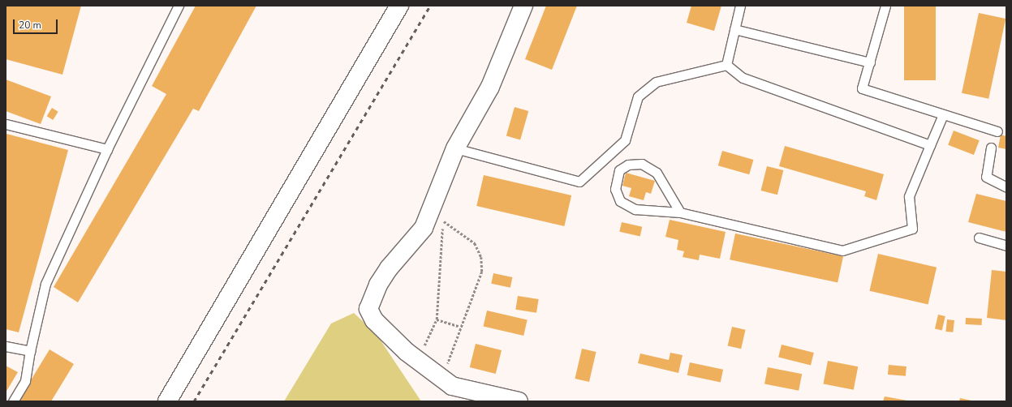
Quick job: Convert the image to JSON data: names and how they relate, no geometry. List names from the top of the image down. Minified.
{"scale_bar":"20 m"}
